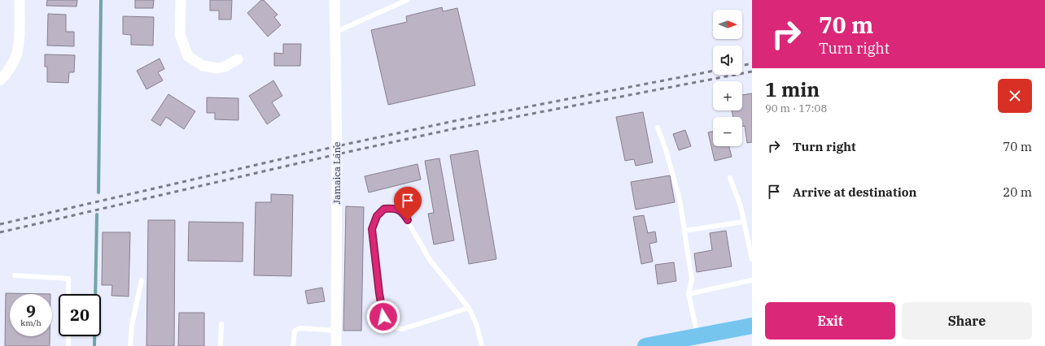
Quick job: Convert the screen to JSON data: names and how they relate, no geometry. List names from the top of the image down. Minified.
{"streets":{"street":["Jamaica Lane"]},"north":"right","page":{"turn":["70 m","Turn right"],"map_buttons":["+","−"],"heading":["1 min","90 m · 17:08"],"list":[{"name":"Turn right","value":"70 m"},{"name":"Arrive at destination","value":"20 m"}],"speed":"9 km/h","limit":"20","buttons":["Exit","Share"]}}
